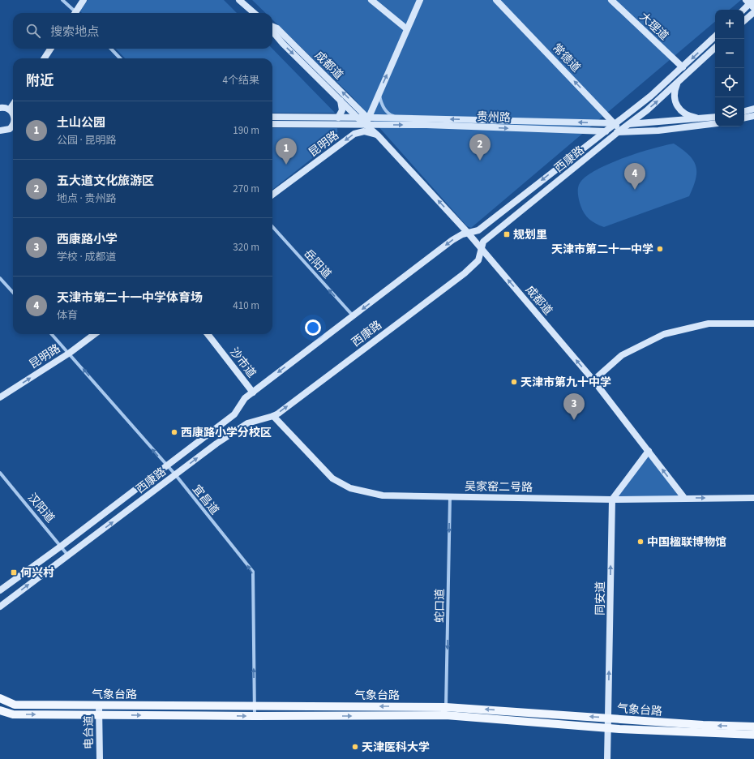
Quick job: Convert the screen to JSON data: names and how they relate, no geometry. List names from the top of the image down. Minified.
{"streets":{"main road":["气象台路"],"street":["大理道","常德道","成都道","贵州路","昆明路","西康路","岳阳道","沙市道","吴家窑二号路","宜昌道","汉阳道","同安道","蛇口道","电台道"]},"crossings":[["大理道","西康路"],["常德道","贵州路"],["常德道","西康路"],["成都道","贵州路"],["成都道","昆明路"],["成都道","西康路"],["成都道","吴家窑二号路"],["贵州路","西康路"],["昆明路","宜昌道"],["西康路","岳阳道"],["西康路","沙市道"],["西康路","吴家窑二号路"],["西康路","宜昌道"],["西康路","汉阳道"],["吴家窑二号路","同安道"],["吴家窑二号路","蛇口道"],["宜昌道","气象台路"],["同安道","气象台路"],["蛇口道","气象台路"],["气象台路","电台道"]],"one_way":["常德道","岳阳道","宜昌道","同安道","蛇口道"],"places":{"transit":["规划里","何兴村"],"other":["天津市第二十一中学","天津市第九十中学","西康路小学分校区","中国楹联博物馆","天津医科大学"]},"page":{"map_buttons":["+","−"],"search":"搜索地点","heading":["附近","4个结果"],"list":[{"mark":"1","name":"土山公园","note":"公园 · 昆明路","value":"190 m"},{"mark":"2","name":"五大道文化旅游区","note":"地点 · 贵州路","value":"270 m"},{"mark":"3","name":"西康路小学","note":"学校 · 成都道","value":"320 m"},{"mark":"4","name":"天津市第二十一中学体育场","note":"体育","value":"410 m"}],"pins":["2","1","4","3"]}}
